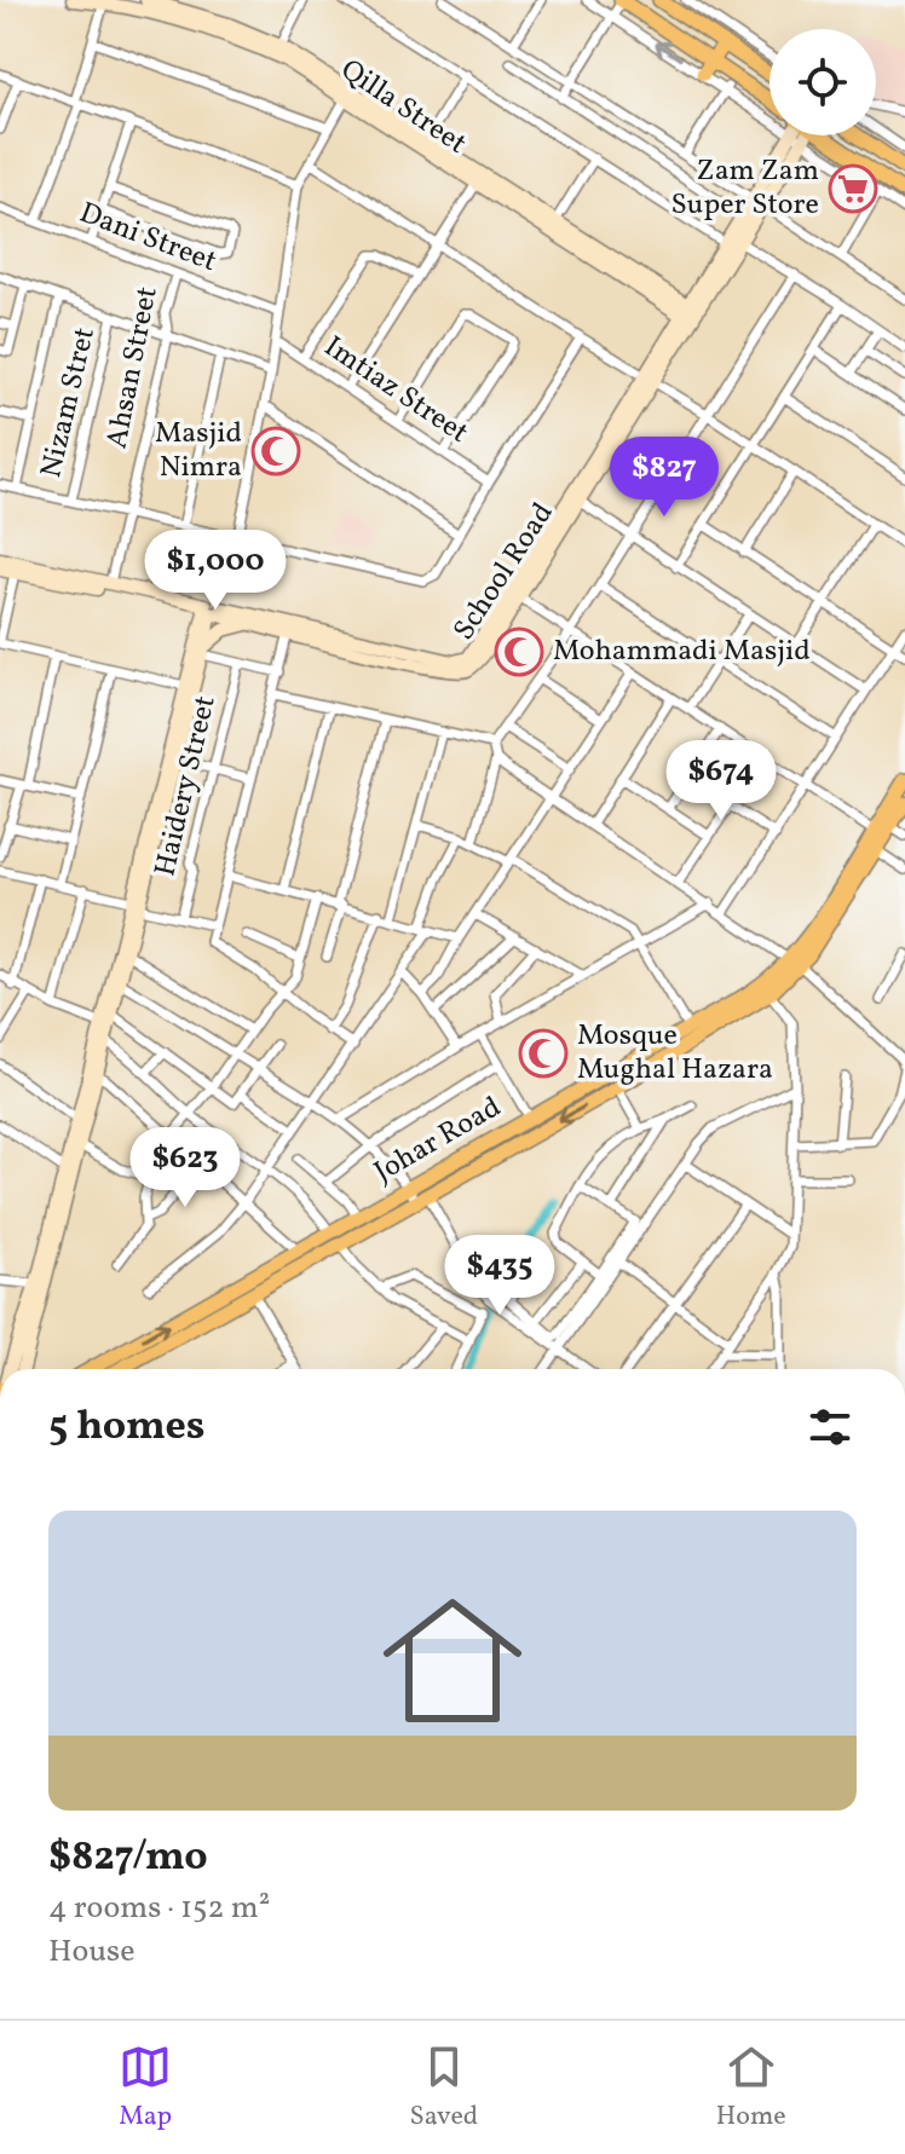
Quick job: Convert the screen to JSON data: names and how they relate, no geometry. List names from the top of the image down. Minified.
{"streets":{"main road":["Johar Road"],"street":["Qilla Street","Dani Street","Ahsan Street","Imtiaz Street","Nizam Stret","School Road","Haidery Street"]},"crossings":[["Qilla Street","School Road"],["Dani Street","Ahsan Street"],["Ahsan Street","School Road"]],"places":{"supermarket":["Zam Zam Super Store"],"mosque":["Masjid Nimra","Mohammadi Masjid","Mosque Mughal Hazara"]},"page":{"price":["$827","$1,000","$674","$623","$435"],"heading":"5 homes","list":[{"name":"$827/mo","note":"4 rooms · 152 m² · House"}],"tabs":["Map","Saved","Home"]}}
